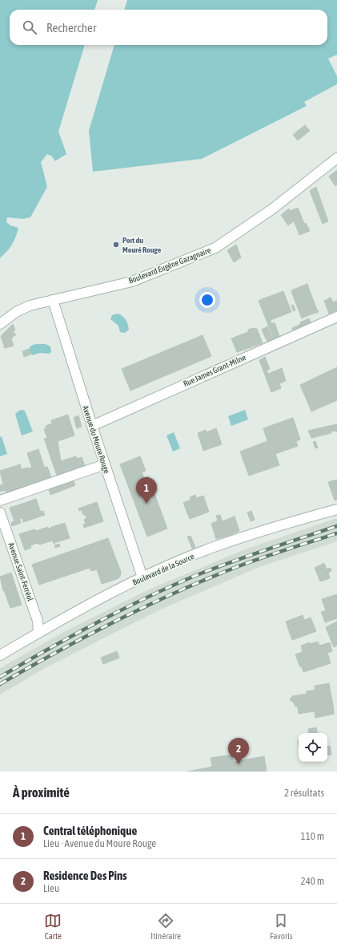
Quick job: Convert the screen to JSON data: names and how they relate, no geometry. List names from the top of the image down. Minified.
{"streets":{"street":["Boulevard Eugène Gazagnaire","Rue James Grant-Milne","Avenue du Moure Rouge","Boulevard de la Source","Avenue Saint-Ferréol"]},"crossings":[["Boulevard Eugène Gazagnaire","Avenue du Moure Rouge"],["Rue James Grant-Milne","Avenue du Moure Rouge"],["Avenue du Moure Rouge","Boulevard de la Source"],["Boulevard de la Source","Avenue Saint-Ferréol"]],"places":["Port du Mouré Rouge"],"page":{"search":"Rechercher","pins":["1","2"],"heading":["À proximité","2 résultats"],"list":[{"mark":"1","name":"Central téléphonique","note":"Lieu · Avenue du Moure Rouge","value":"110 m"},{"mark":"2","name":"Residence Des Pins","note":"Lieu","value":"240 m"}],"nav":["Carte","Itinéraire","Favoris"]}}
